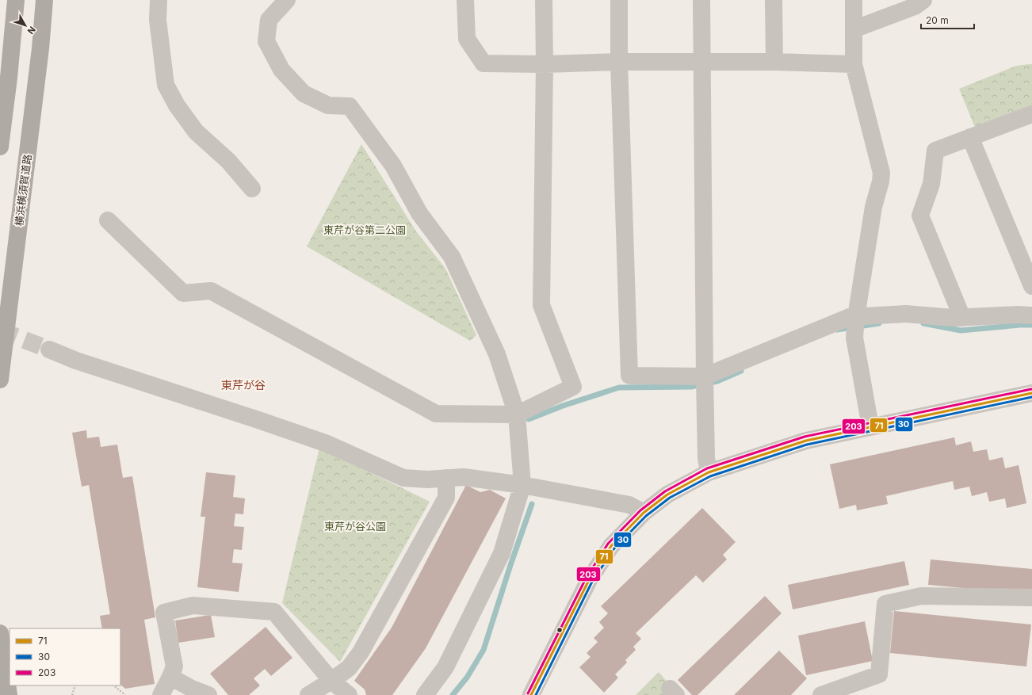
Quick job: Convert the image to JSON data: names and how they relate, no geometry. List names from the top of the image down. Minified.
{"streets":{"highway":["横浜横須賀道路"]},"districts":["東芹が谷"],"parks":["東芹が谷第二公園","東芹が谷公園"],"lines":["transit line 203","transit line 71","transit line 30"],"legend":["71","30","203"],"scale_bar":"20 m","north":"bottom right"}
